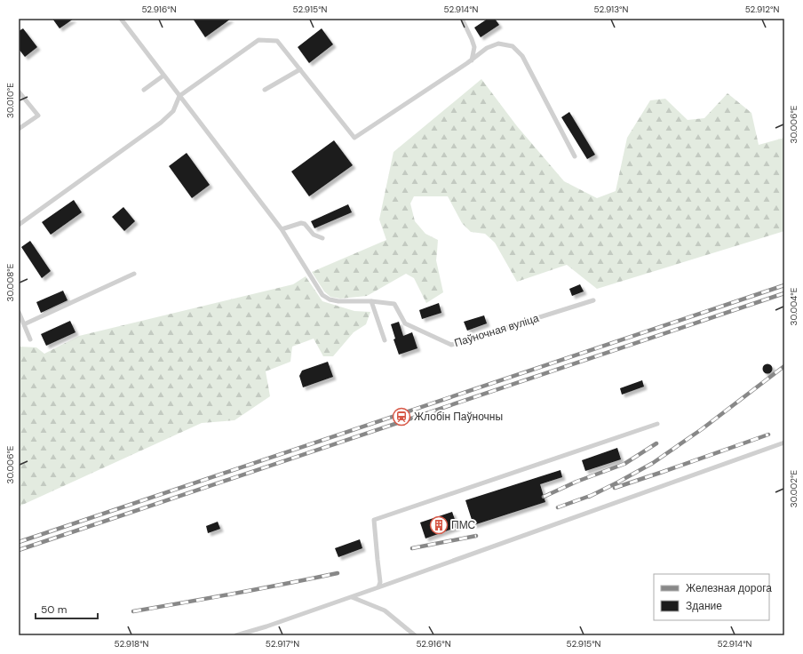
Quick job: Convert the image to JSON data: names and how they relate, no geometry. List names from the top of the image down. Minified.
{"streets":{"lane":["Паўночная вуліца"]},"places":{"station":["Жлобін Паўночны"],"building":["ПМС"]},"legend":["Железная дорога","Здание"],"scale_bar":"50 m","coordinates":["52.916°N","52.915°N","52.914°N","52.913°N","52.912°N","30.010°E","30.006°E","30.008°E","30.004°E","30.002°E","52.918°N","52.917°N"]}
